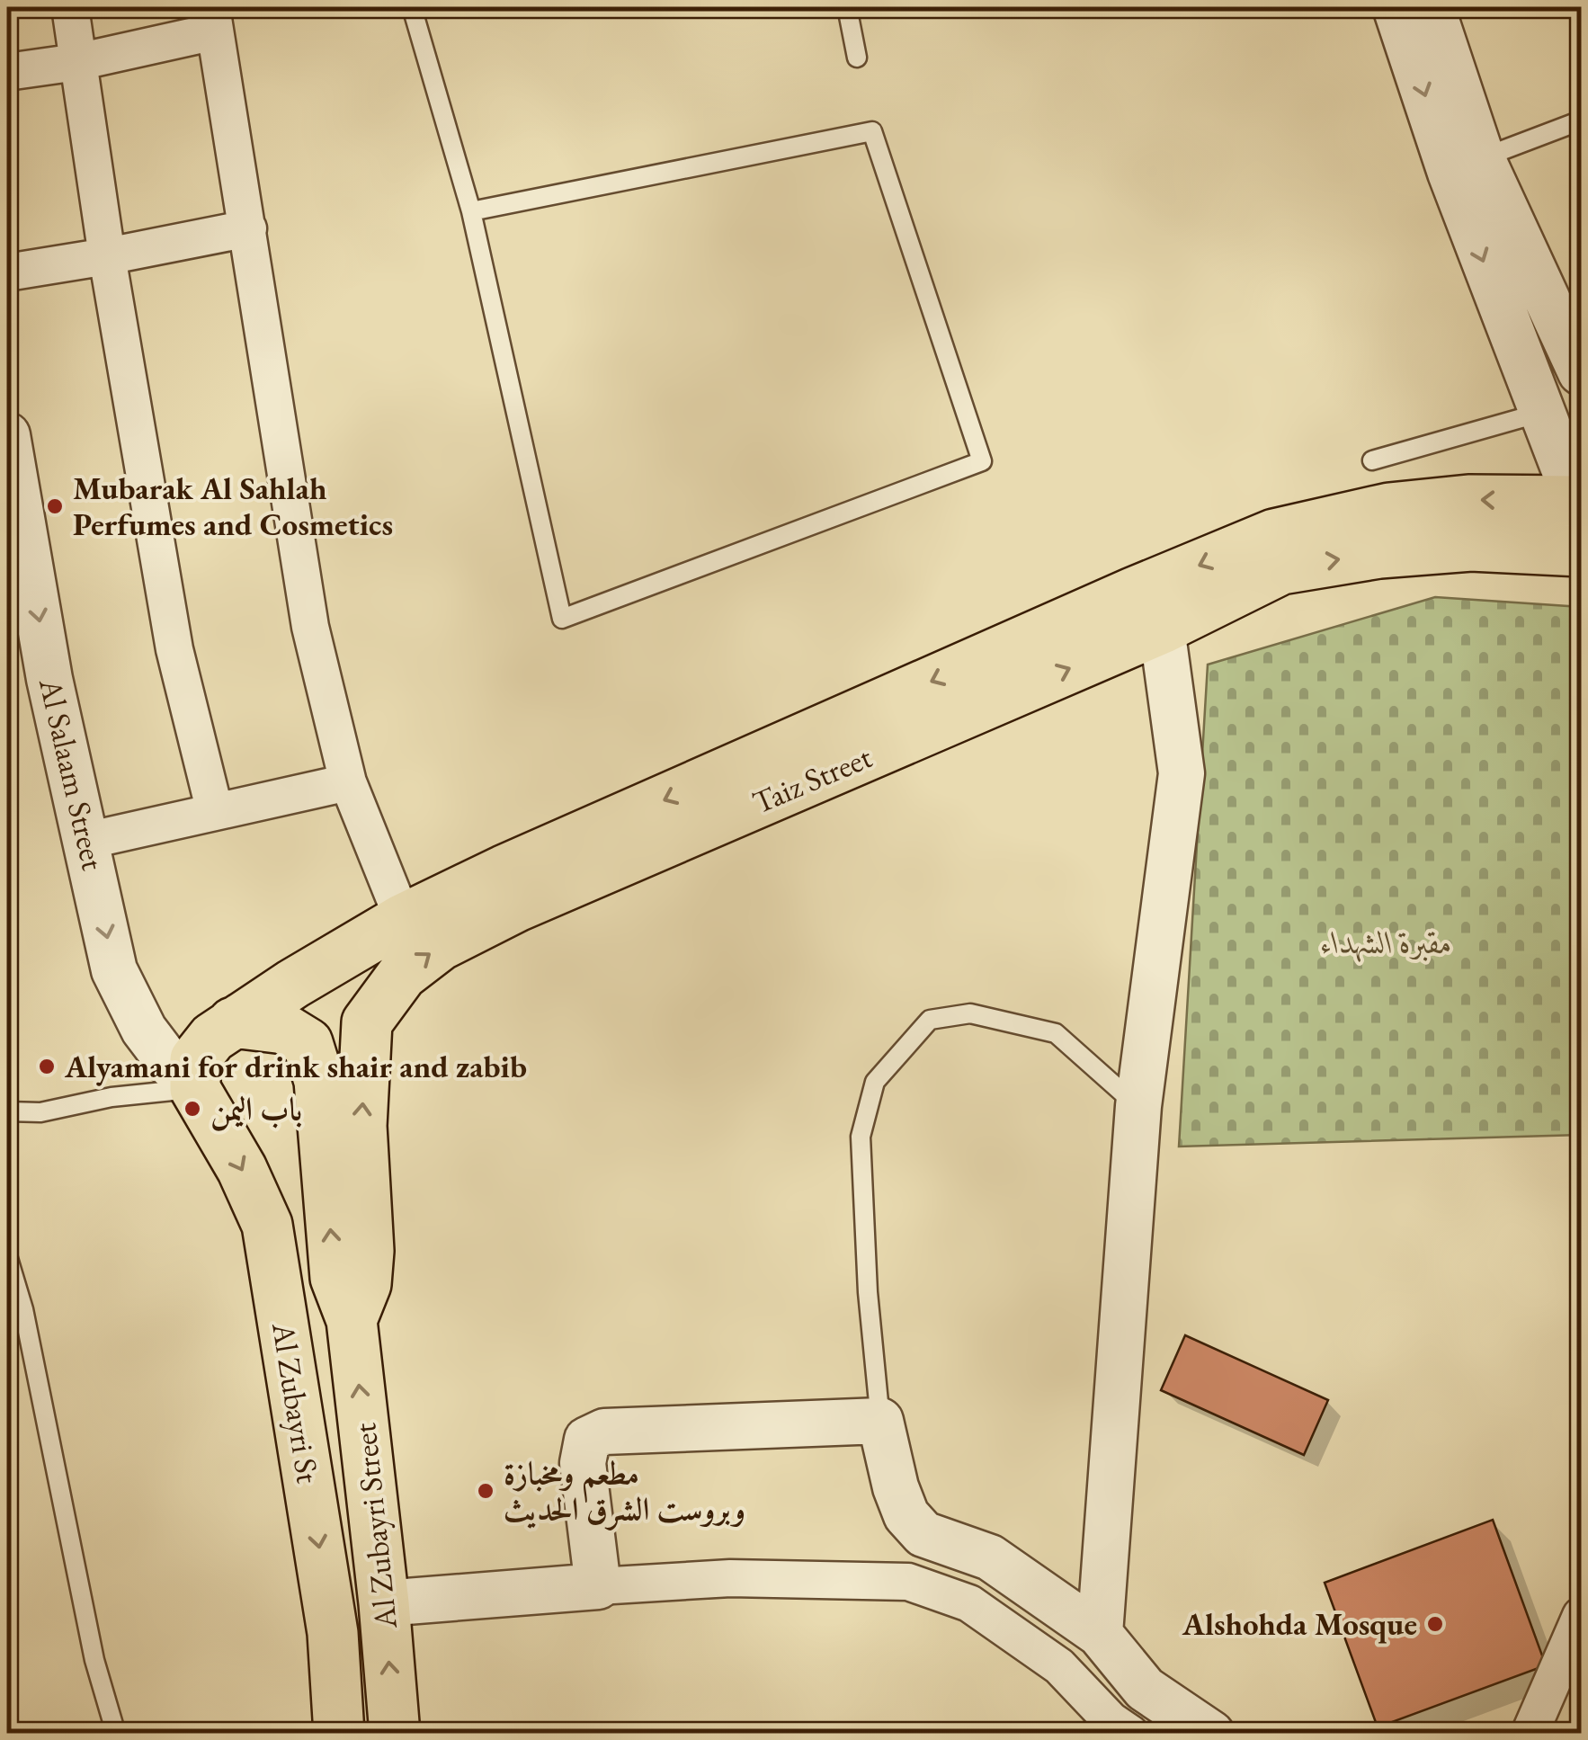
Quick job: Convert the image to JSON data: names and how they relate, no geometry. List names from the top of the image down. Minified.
{"streets":{"main road":["Taiz Street","Al Zubayri St","Al Zubayri Street"],"street":["Al Salaam Street"]},"crossings":[["Al Salaam Street","Taiz Street"],["Al Salaam Street","Al Zubayri St"],["Taiz Street","Al Zubayri St"],["Taiz Street","Al Zubayri Street"]],"one_way":["Al Zubayri St","Al Zubayri Street"],"parks":["مقبرة الشهداء"],"places":["Mubarak Al Sahlah Perfumes and Cosmetics","Alyamani for drink shair and zabib","باب اليمن","مطعم ومخبازة وبروست الشرق الحديث","Alshohda Mosque"]}
